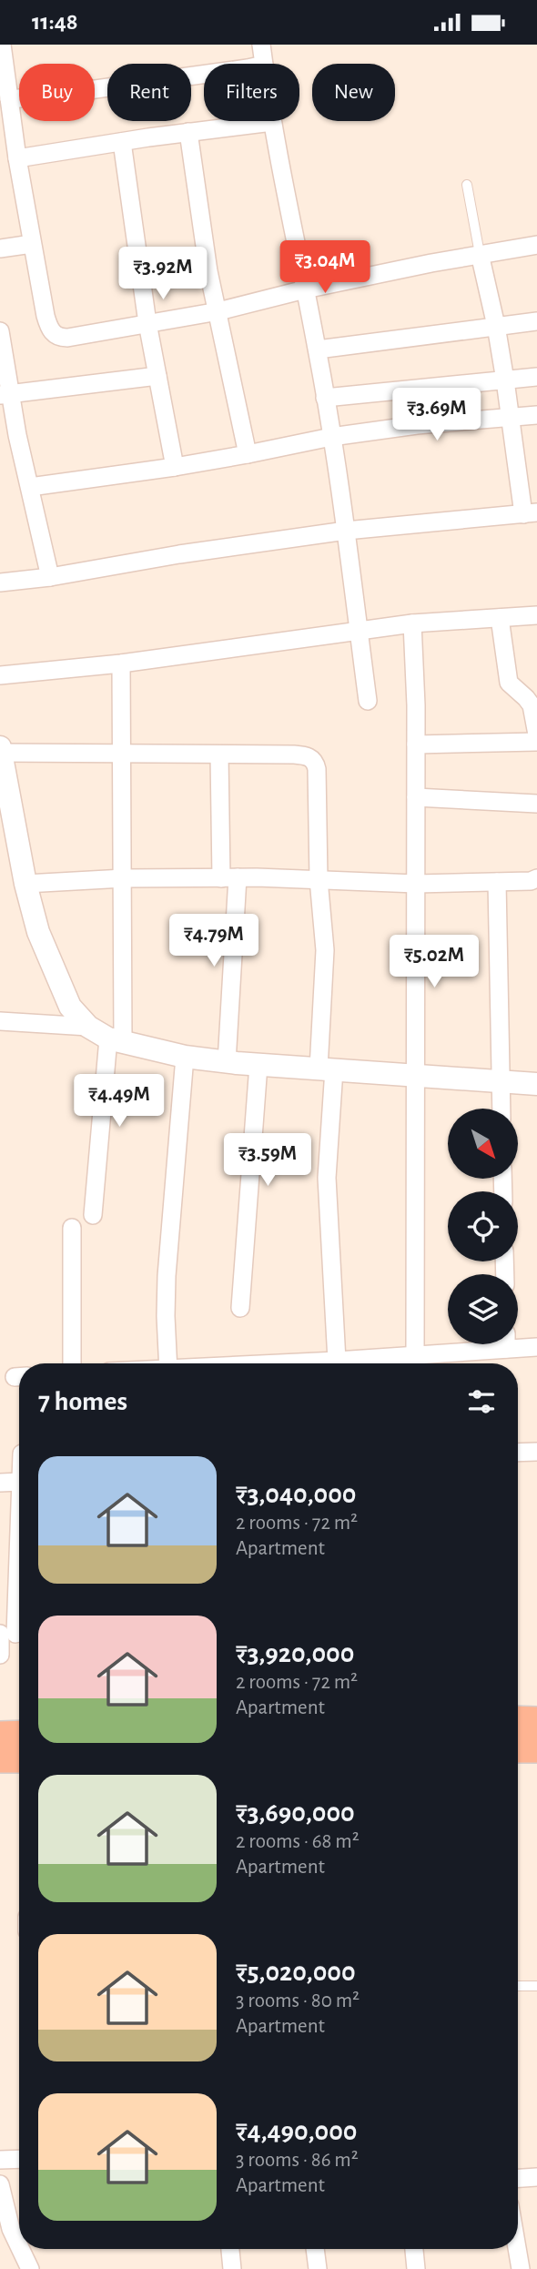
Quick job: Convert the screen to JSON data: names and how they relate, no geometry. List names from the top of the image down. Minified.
{"north":"bottom right","page":{"status":"11:48","chip":["Buy","Rent","Filters","New"],"price":["₹3.04M","₹3.92M","₹3.69M","₹4.79M","₹5.02M","₹4.49M","₹3.59M"],"heading":"7 homes","list":[{"name":"₹3,040,000","note":"2 rooms · 72 m² · Apartment"},{"name":"₹3,920,000","note":"2 rooms · 72 m² · Apartment"},{"name":"₹3,690,000","note":"2 rooms · 68 m² · Apartment"},{"name":"₹5,020,000","note":"3 rooms · 80 m² · Apartment"},{"name":"₹4,490,000","note":"3 rooms · 86 m² · Apartment"}]}}
